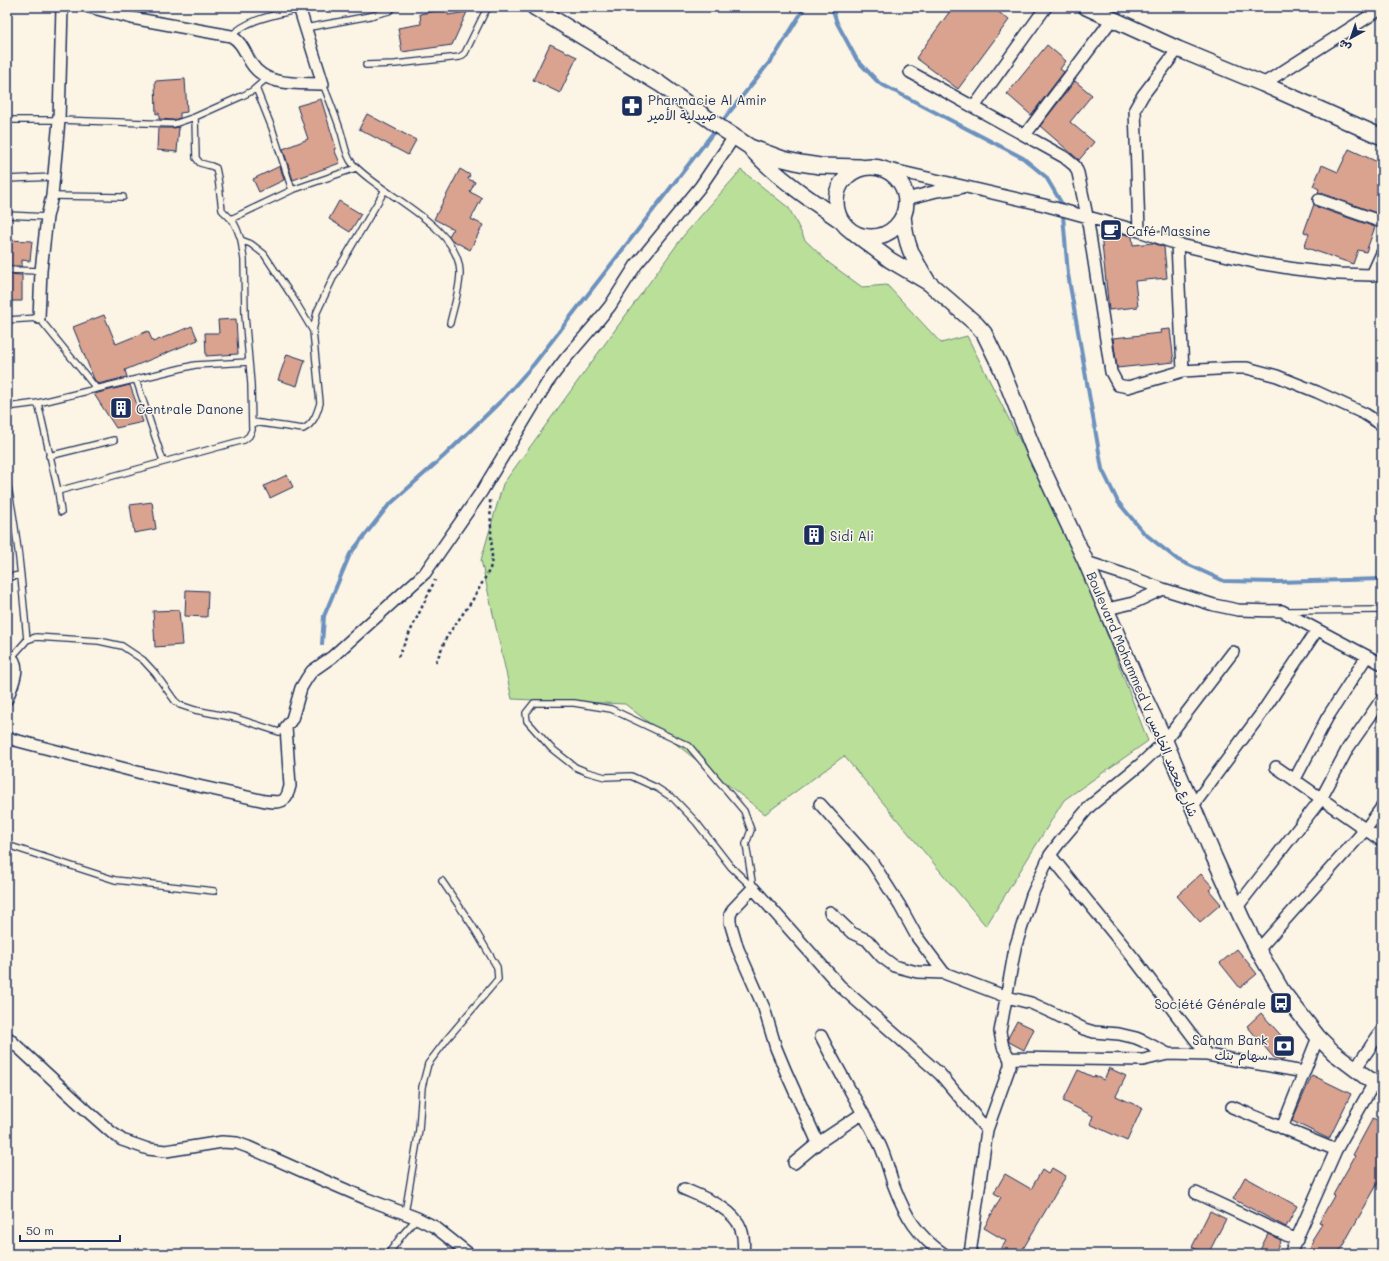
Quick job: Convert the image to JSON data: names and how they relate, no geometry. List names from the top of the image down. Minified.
{"streets":{"main road":["Boulevard Mohammed V شارع محمد الخامس"]},"places":{"pharmacy":["Pharmacie Al Amir صيدلية الأمير"],"cafe":["Café Massine"],"building":["Centrale Danone","Sidi Ali"],"bus stop":["Société Générale"],"bank":["Saham Bank سهام بنك"]},"scale_bar":"50 m","north":"bottom left"}
